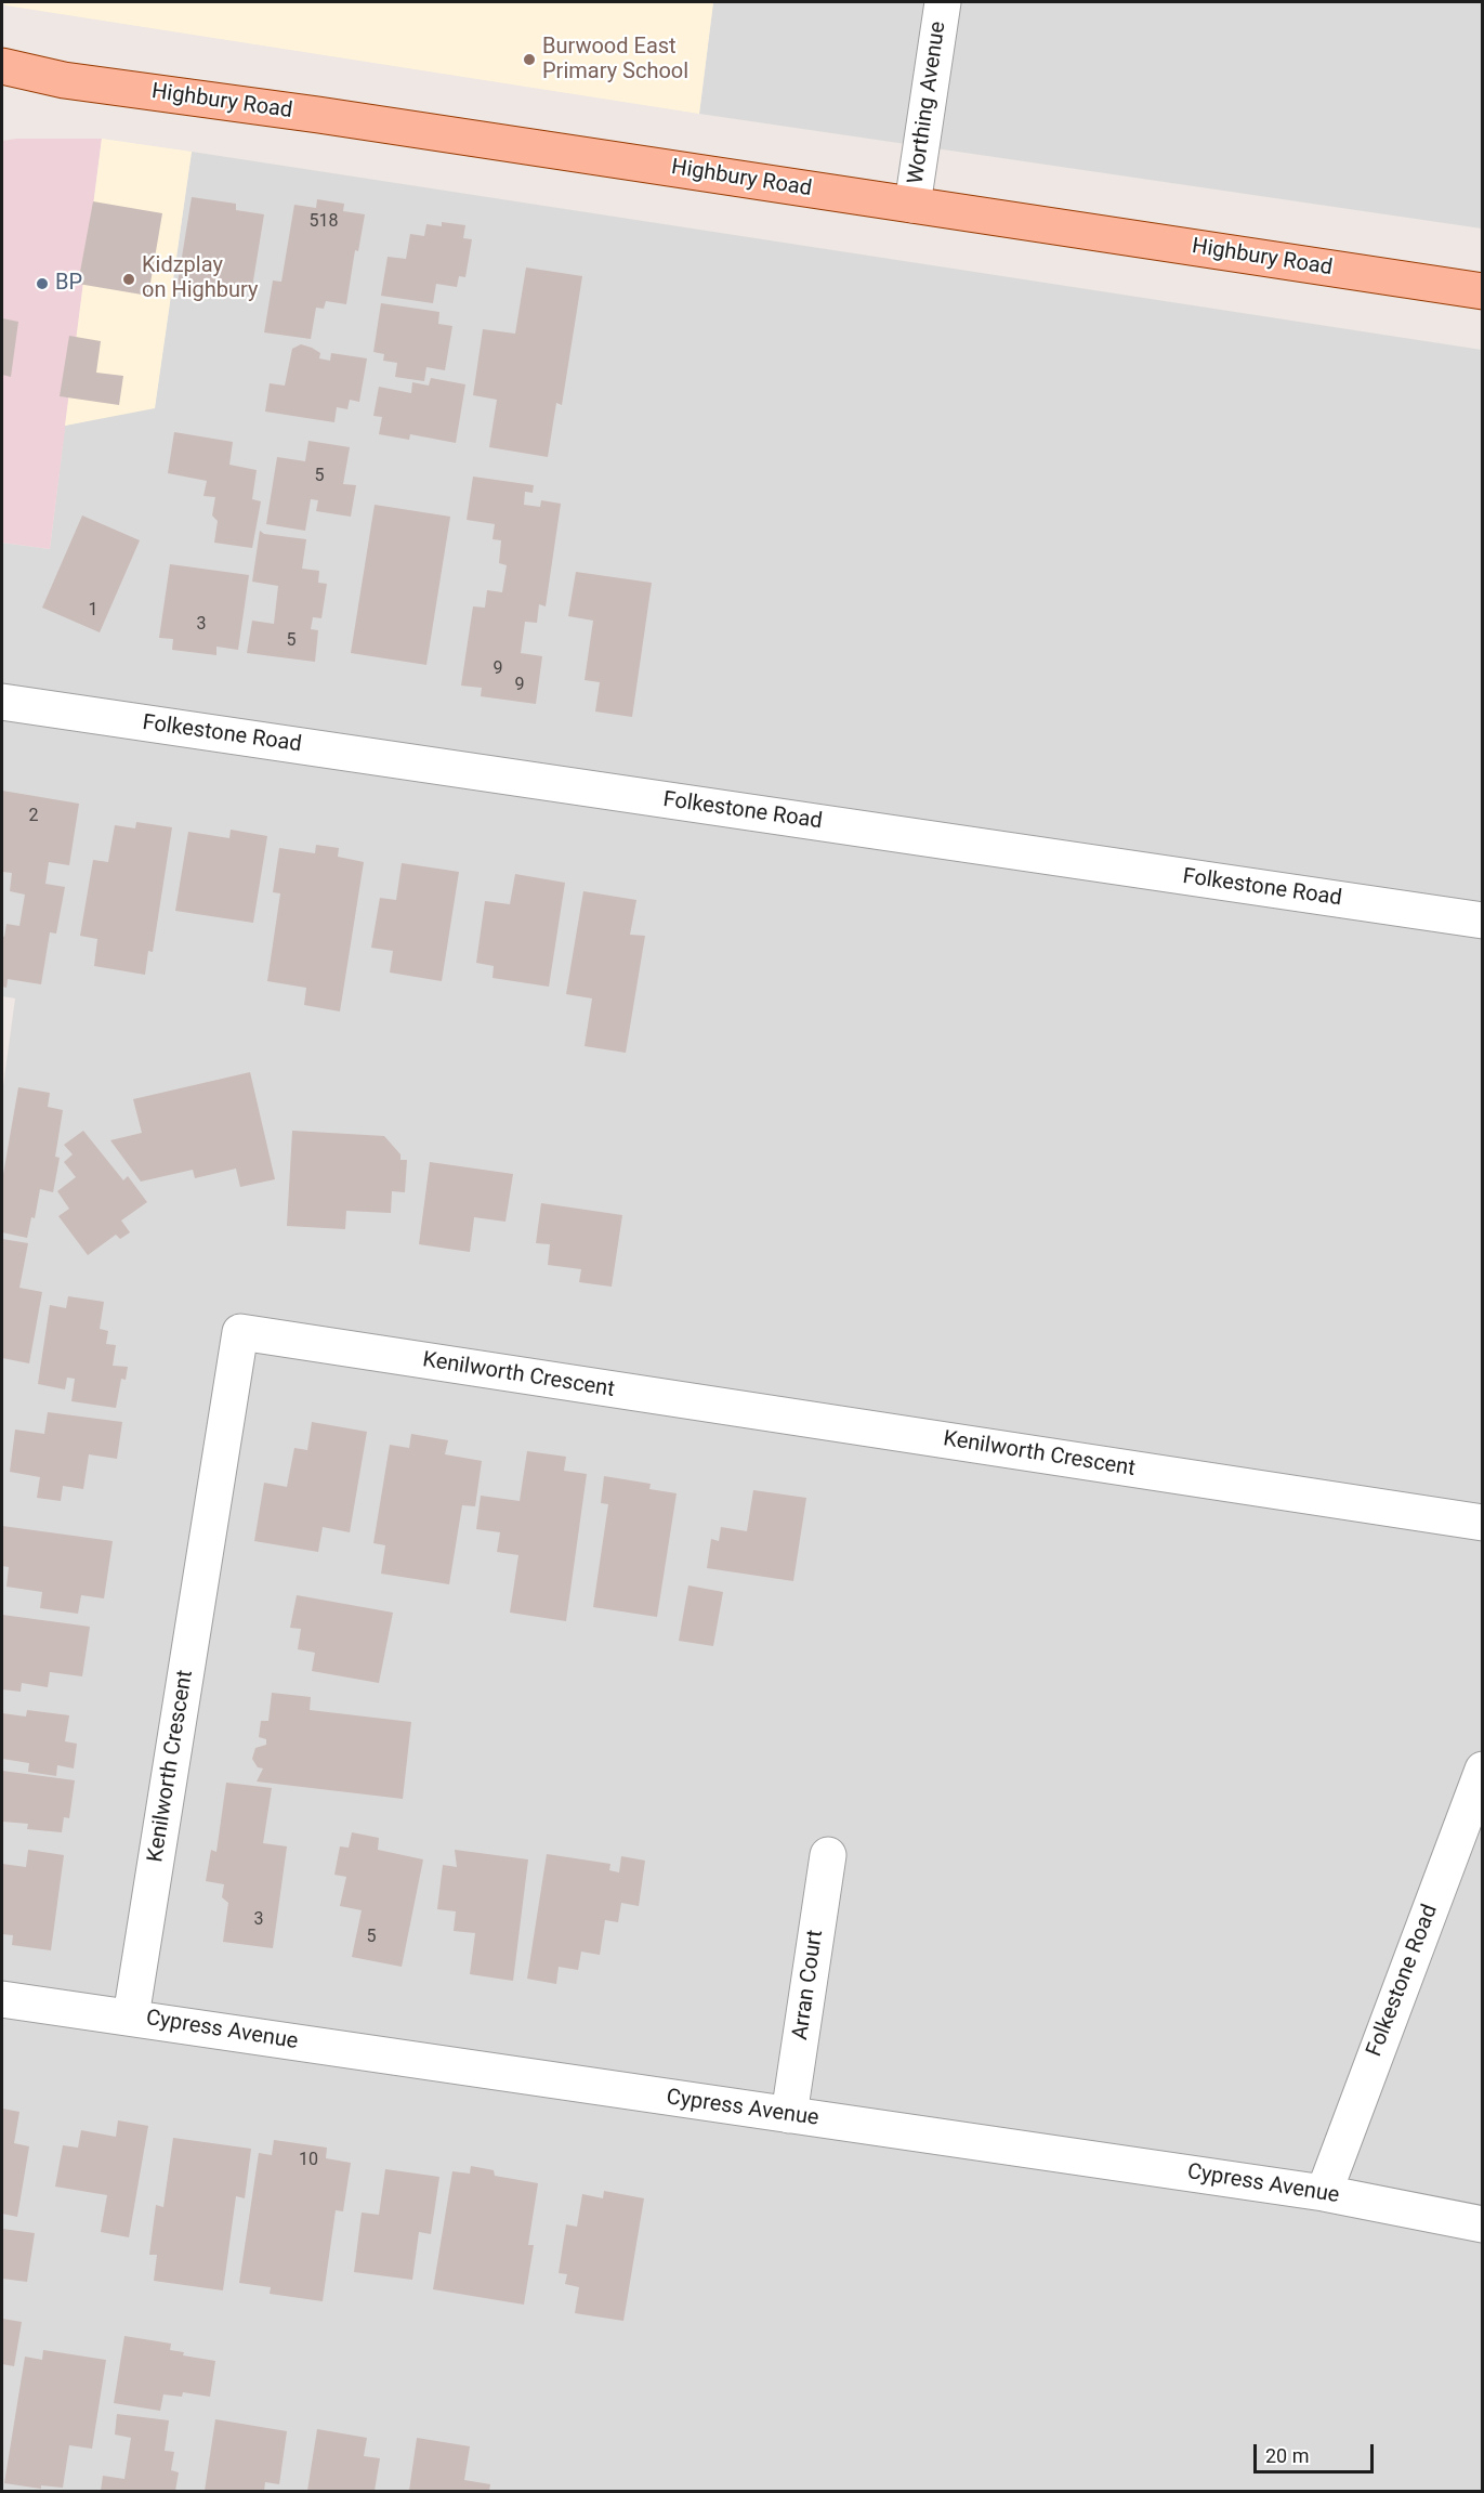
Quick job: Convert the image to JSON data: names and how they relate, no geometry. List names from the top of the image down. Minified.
{"streets":{"main road":["Highbury Road"],"street":["Worthing Avenue","Folkestone Road","Kenilworth Crescent","Arran Court","Cypress Avenue"]},"crossings":[["Highbury Road","Worthing Avenue"],["Folkestone Road","Cypress Avenue"],["Kenilworth Crescent","Cypress Avenue"],["Arran Court","Cypress Avenue"]],"places":["Burwood East Primary School","Kidzplay on Highbury","BP"],"house_numbers":["518","5","1","3","5","9","9","2","3","5","10"],"scale_bar":"20 m"}
